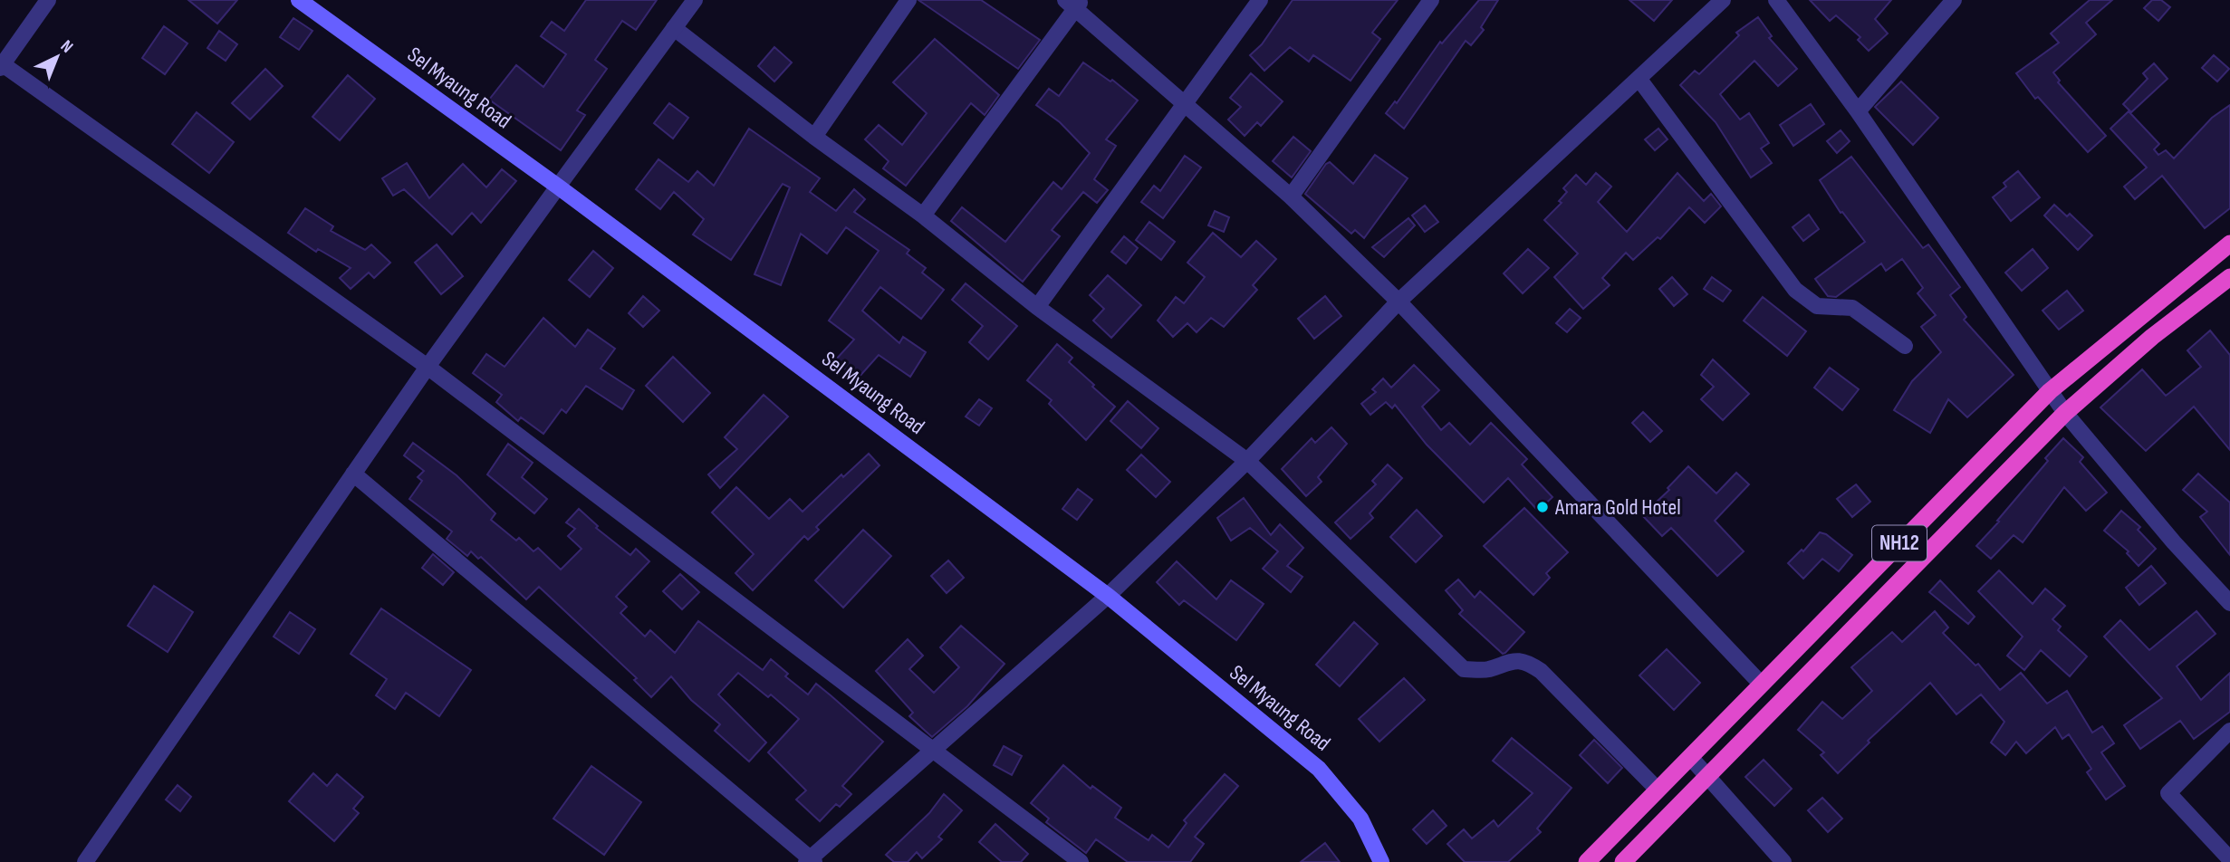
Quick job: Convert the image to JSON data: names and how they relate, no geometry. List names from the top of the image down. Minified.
{"streets":{"highway":["NH12"],"main road":["Sel Myaung Road"]},"places":["Amara Gold Hotel"],"north":"top right"}
